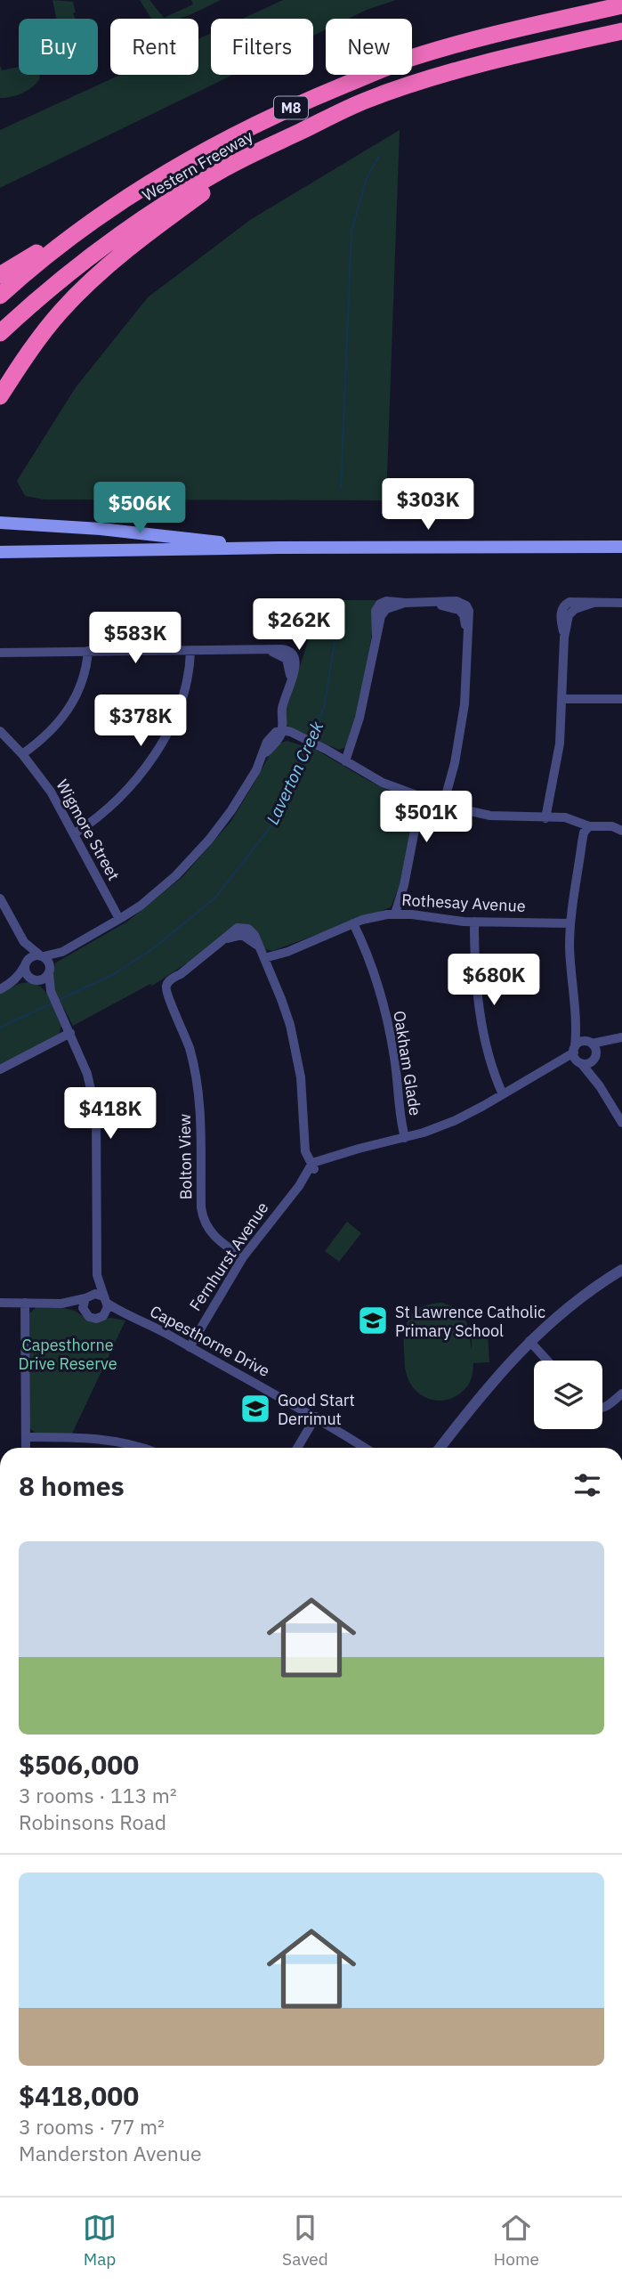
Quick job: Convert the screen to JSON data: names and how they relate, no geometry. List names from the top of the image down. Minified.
{"streets":{"highway":["M8","Western Freeway"],"street":["Wigmore Street","Rothesay Avenue","Oakham Glade","Bolton View","Fernhurst Avenue","Capesthorne Drive"]},"crossings":[["Rothesay Avenue","Oakham Glade"],["Rothesay Avenue","Bolton View"],["Bolton View","Fernhurst Avenue"],["Fernhurst Avenue","Capesthorne Drive"]],"water":["Laverton Creek"],"parks":["Capesthorne Drive Reserve"],"places":{"school or university":["St Lawrence Catholic Primary School","Good Start Derrimut"]},"page":{"chip":["Buy","Rent","Filters","New"],"price":["$303K","$506K","$262K","$583K","$378K","$501K","$680K","$418K"],"heading":"8 homes","list":[{"name":"$506,000","note":"3 rooms · 113 m² · Robinsons Road"},{"name":"$418,000","note":"3 rooms · 77 m² · Manderston Avenue"}],"tabs":["Map","Saved","Home"]}}
